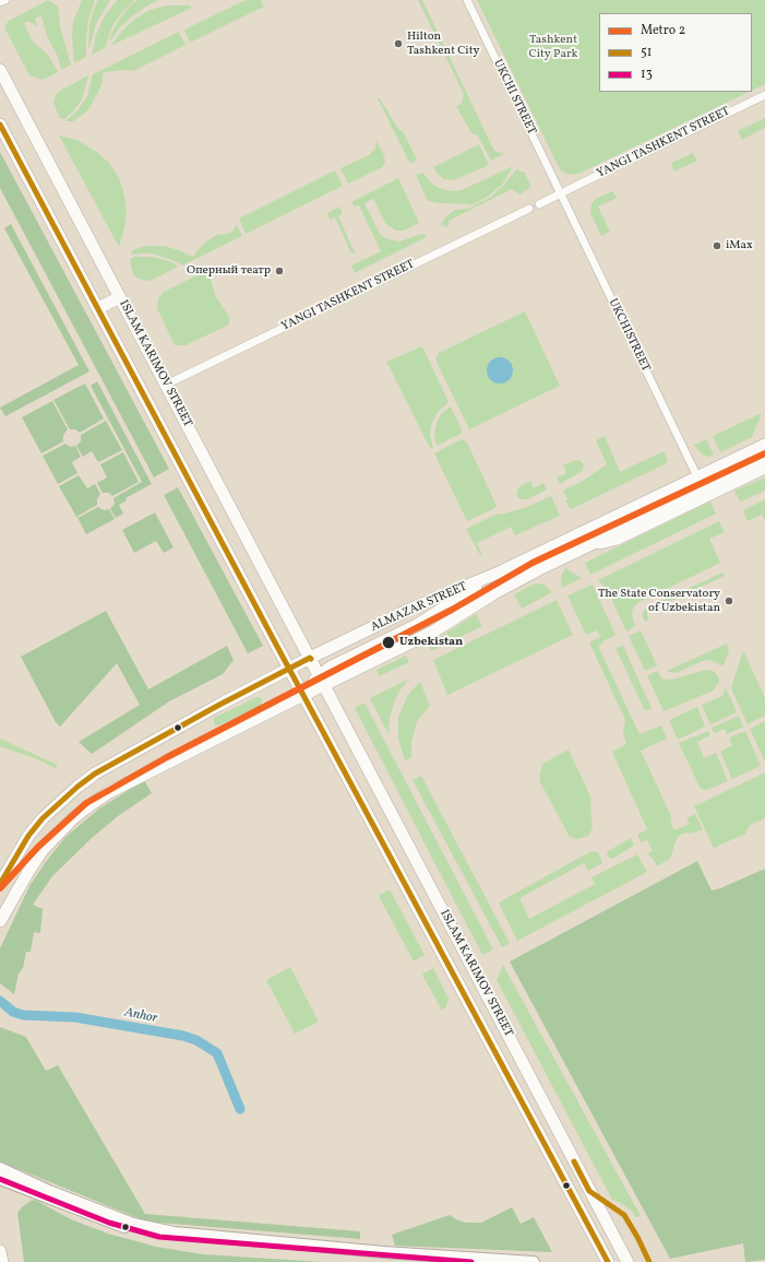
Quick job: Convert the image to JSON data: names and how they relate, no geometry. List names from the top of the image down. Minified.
{"streets":{"main road":["ISLAM KARIMOV STREET","ALMAZAR STREET"],"street":["UKCHI STREET","YANGI TASHKENT STREET","UKCHISTREET"]},"crossings":[["UKCHI STREET","YANGI TASHKENT STREET"],["UKCHI STREET","UKCHISTREET"],["YANGI TASHKENT STREET","UKCHISTREET"],["YANGI TASHKENT STREET","ISLAM KARIMOV STREET"],["UKCHISTREET","ALMAZAR STREET"],["ISLAM KARIMOV STREET","ALMAZAR STREET"]],"water":["Anhor"],"parks":["Tashkent City Park"],"places":["Hilton Tashkent City","iMax","Оперный театр","The State Conservatory of Uzbekistan","Uzbekistan"],"lines":["transit line 51","metro line 2","transit line 13"],"legend":["Metro 2","51","13"]}
